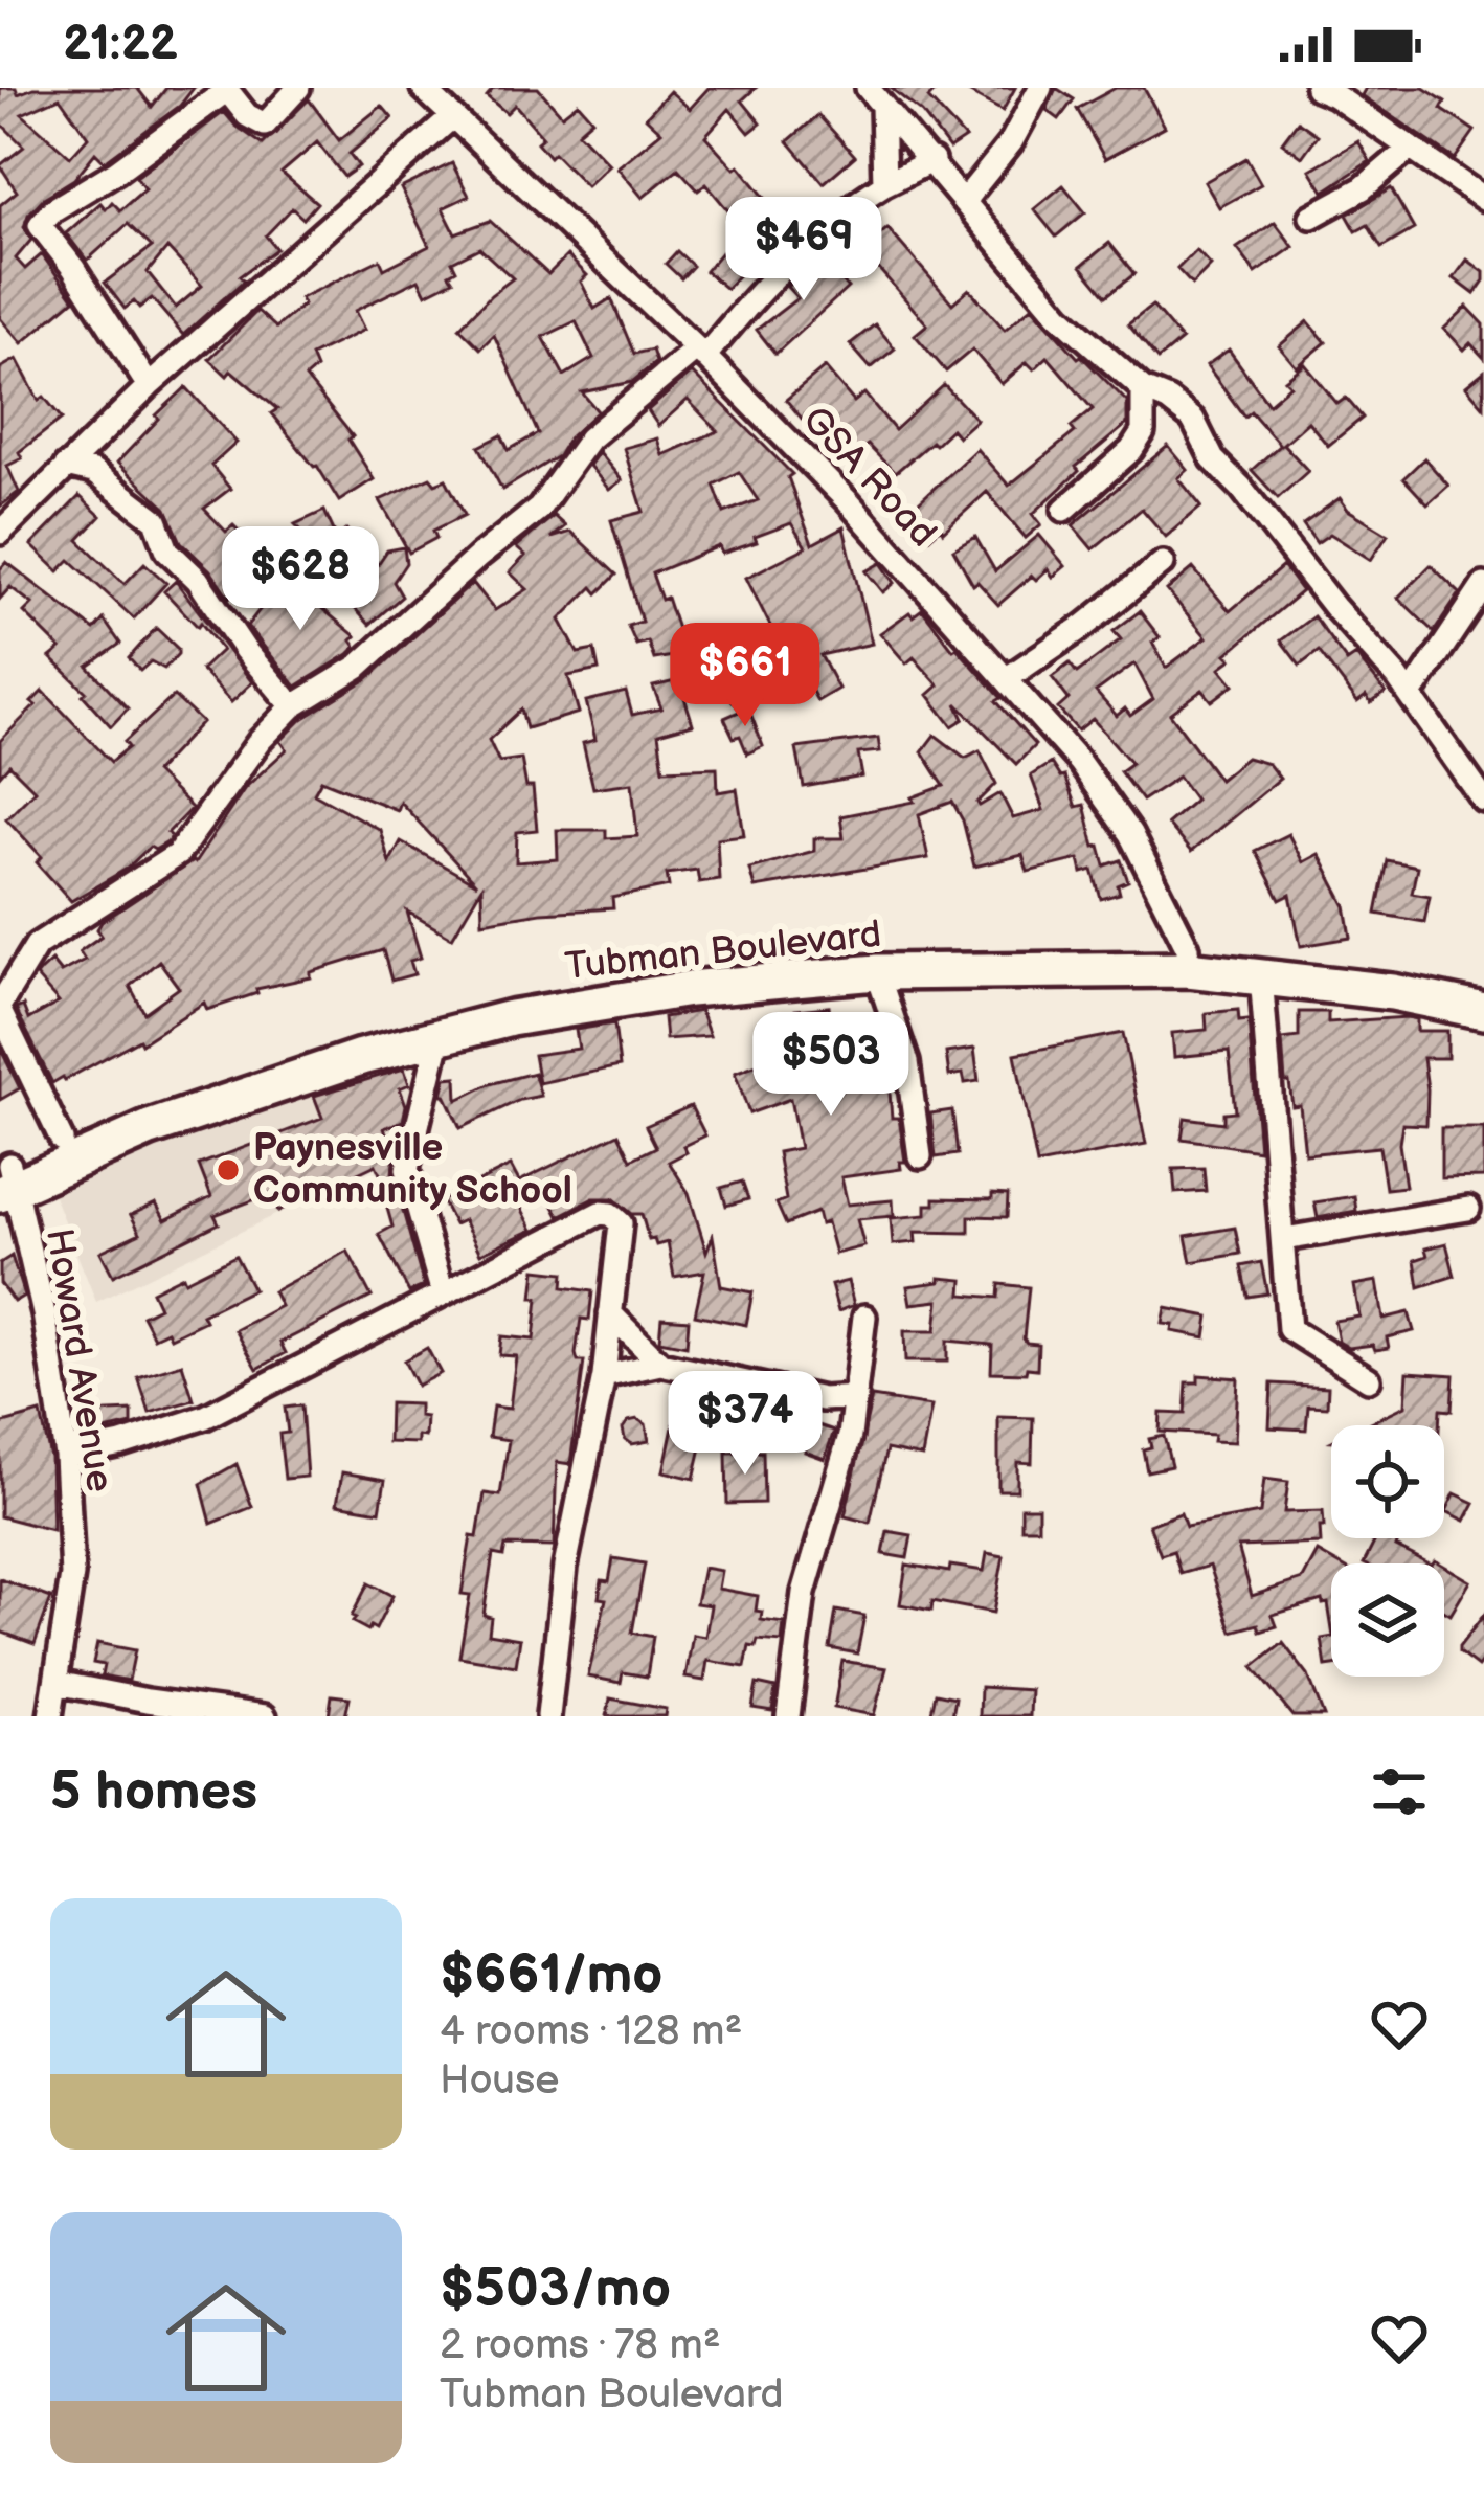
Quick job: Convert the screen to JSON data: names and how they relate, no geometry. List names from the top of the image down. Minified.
{"streets":{"highway":["Tubman Boulevard"],"street":["GSA Road","Howard Avenue"]},"crossings":[["GSA Road","Tubman Boulevard"],["Tubman Boulevard","Howard Avenue"]],"places":["Paynesville Community School"],"page":{"status":"21:22","price":["$469","$628","$661","$503","$374"],"heading":"5 homes","list":[{"name":"$661/mo","note":"4 rooms · 128 m² · House"},{"name":"$503/mo","note":"2 rooms · 78 m² · Tubman Boulevard"}]}}
